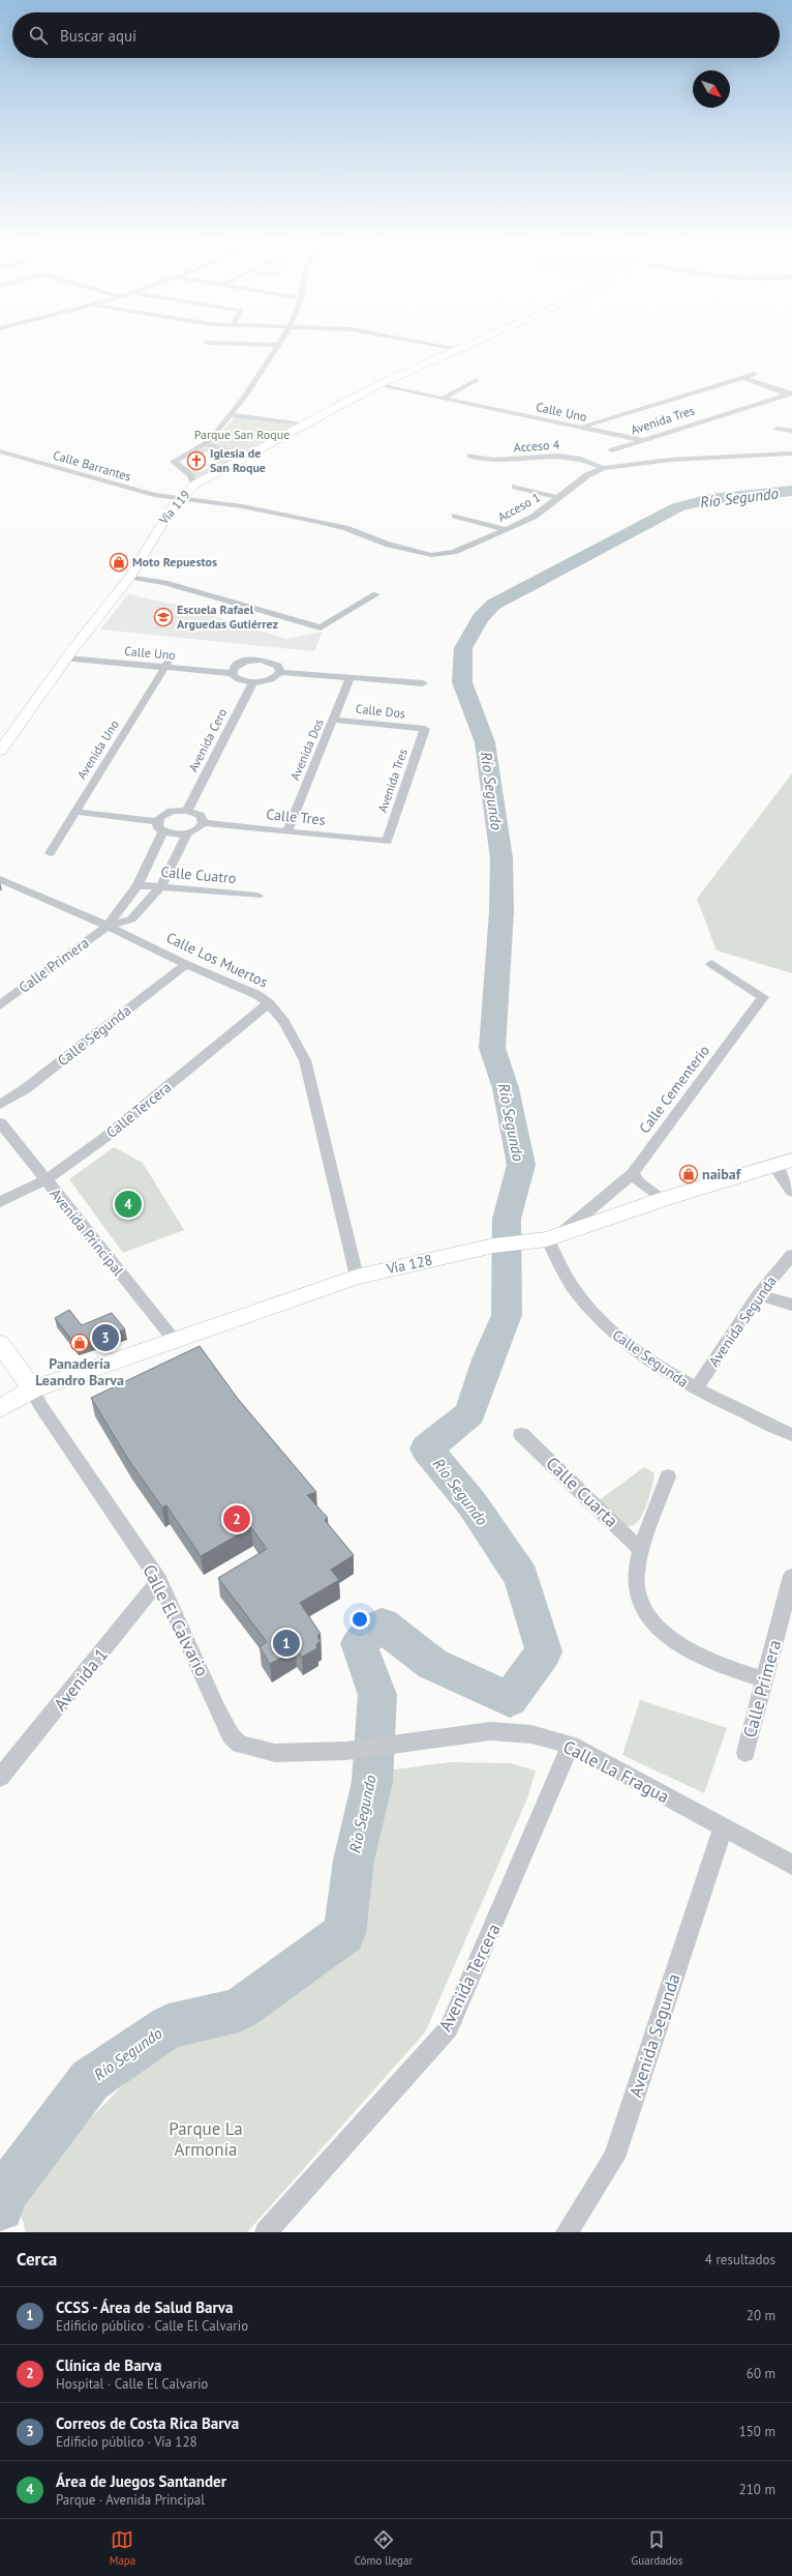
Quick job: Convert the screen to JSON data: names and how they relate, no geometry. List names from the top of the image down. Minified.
{"streets":{"main road":["Vía 119","Vía 128"],"street":["Calle Uno","Avenida Tres","Acceso 4","Calle Barrantes","Acceso 1","Calle Dos","Avenida Cero","Avenida Uno","Avenida Dos","Calle Tres","Calle Cuatro","Calle Los Muertos","Calle Primera","Calle Segunda","Calle Cementerio","Calle Tercera","Avenida Principal","Avenida Segunda","Calle Cuarta","Calle El Calvario","Avenida 1","Calle La Fragua","Avenida Tercera"]},"crossings":[["Calle Uno","Avenida Tres"],["Calle Uno","Vía 119"],["Calle Uno","Avenida Uno"],["Avenida Tres","Calle Dos"],["Avenida Tres","Calle Tres"],["Acceso 4","Acceso 1"],["Calle Barrantes","Vía 119"],["Calle Barrantes","Acceso 1"],["Vía 119","Acceso 1"],["Calle Dos","Avenida Dos"],["Avenida Dos","Calle Tres"],["Calle Los Muertos","Calle Primera"],["Calle Los Muertos","Calle Segunda"],["Calle Los Muertos","Calle Tercera"],["Calle Los Muertos","Vía 128"],["Calle Segunda","Calle Cementerio"],["Calle Segunda","Vía 128"],["Calle Segunda","Avenida Segunda"],["Calle Cementerio","Vía 128"],["Calle Tercera","Avenida Principal"],["Avenida Principal","Vía 128"],["Vía 128","Calle El Calvario"],["Avenida Segunda","Calle La Fragua"],["Calle El Calvario","Avenida 1"],["Calle El Calvario","Calle La Fragua"],["Calle La Fragua","Avenida Tercera"]],"water":["Río Segundo"],"parks":["Parque San Roque","Parque La Armonía"],"places":{"church":["Iglesia de San Roque"],"shop":["Moto Repuestos","naibaf","Panadería Leandro Barva"],"school or university":["Escuela Rafael Arguedas Gutiérrez"]},"north":"bottom right","page":{"search":"Buscar aquí","pins":["4","3","2","1"],"heading":["Cerca","4 resultados"],"list":[{"mark":"1","name":"CCSS - Área de Salud Barva","note":"Edificio público · Calle El Calvario","value":"20 m"},{"mark":"2","name":"Clínica de Barva","note":"Hospital · Calle El Calvario","value":"60 m"},{"mark":"3","name":"Correos de Costa Rica Barva","note":"Edificio público · Vía 128","value":"150 m"},{"mark":"4","name":"Área de Juegos Santander","note":"Parque · Avenida Principal","value":"210 m"}],"nav":["Mapa","Cómo llegar","Guardados"]}}
